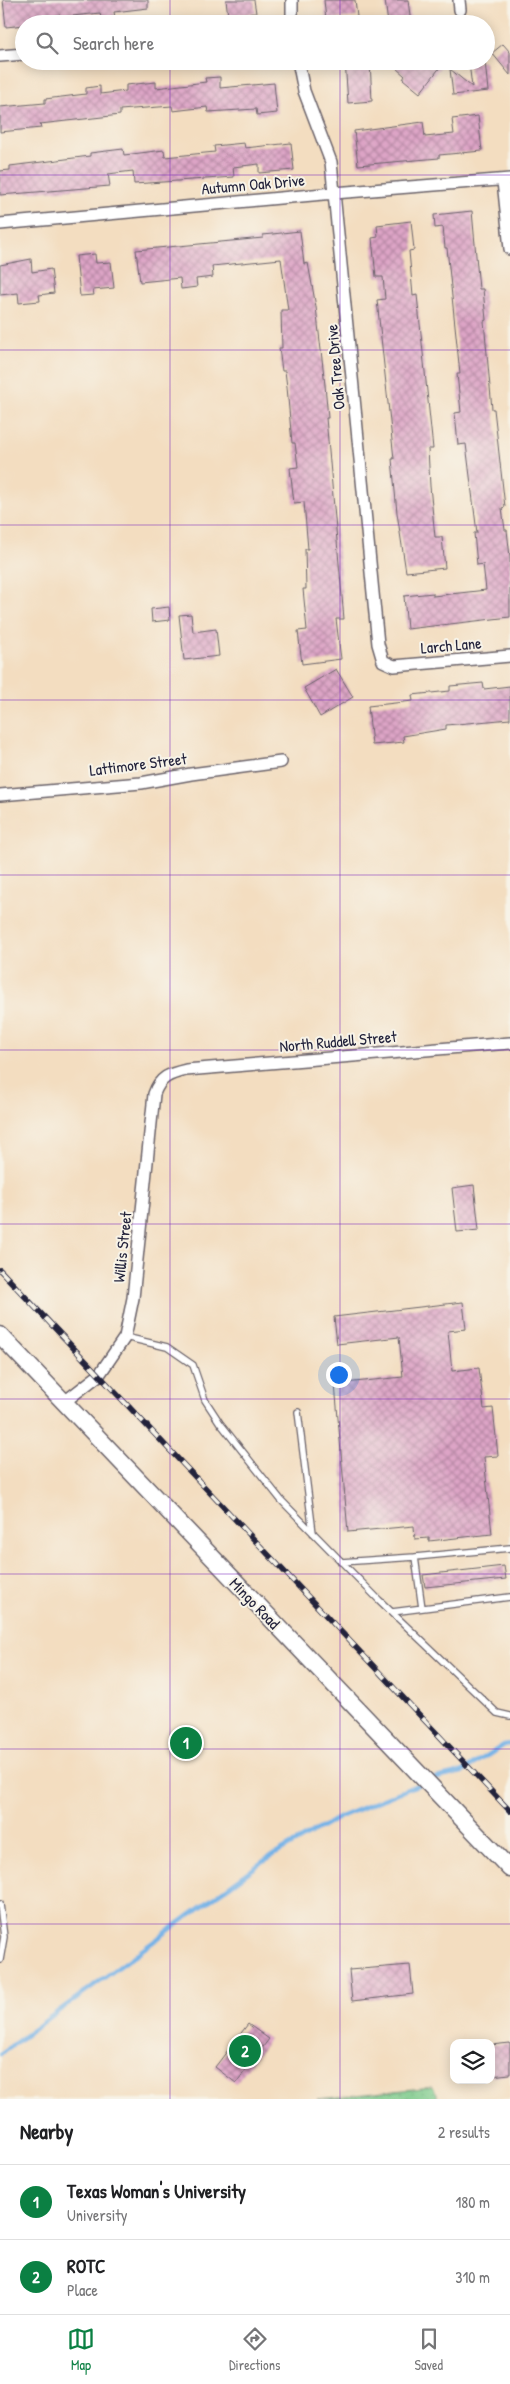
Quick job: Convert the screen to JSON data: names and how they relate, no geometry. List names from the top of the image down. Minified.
{"streets":{"street":["Autumn Oak Drive","Oak Tree Drive","Larch Lane","Lattimore Street","North Ruddell Street","Willis Street","Mingo Road"]},"crossings":[["Autumn Oak Drive","Oak Tree Drive"],["Oak Tree Drive","Larch Lane"],["North Ruddell Street","Willis Street"],["Willis Street","Mingo Road"]],"page":{"search":"Search here","pins":["1","2"],"heading":["Nearby","2 results"],"list":[{"mark":"1","name":"Texas Woman's University","note":"University","value":"180 m"},{"mark":"2","name":"ROTC","note":"Place","value":"310 m"}],"nav":["Map","Directions","Saved"]}}
